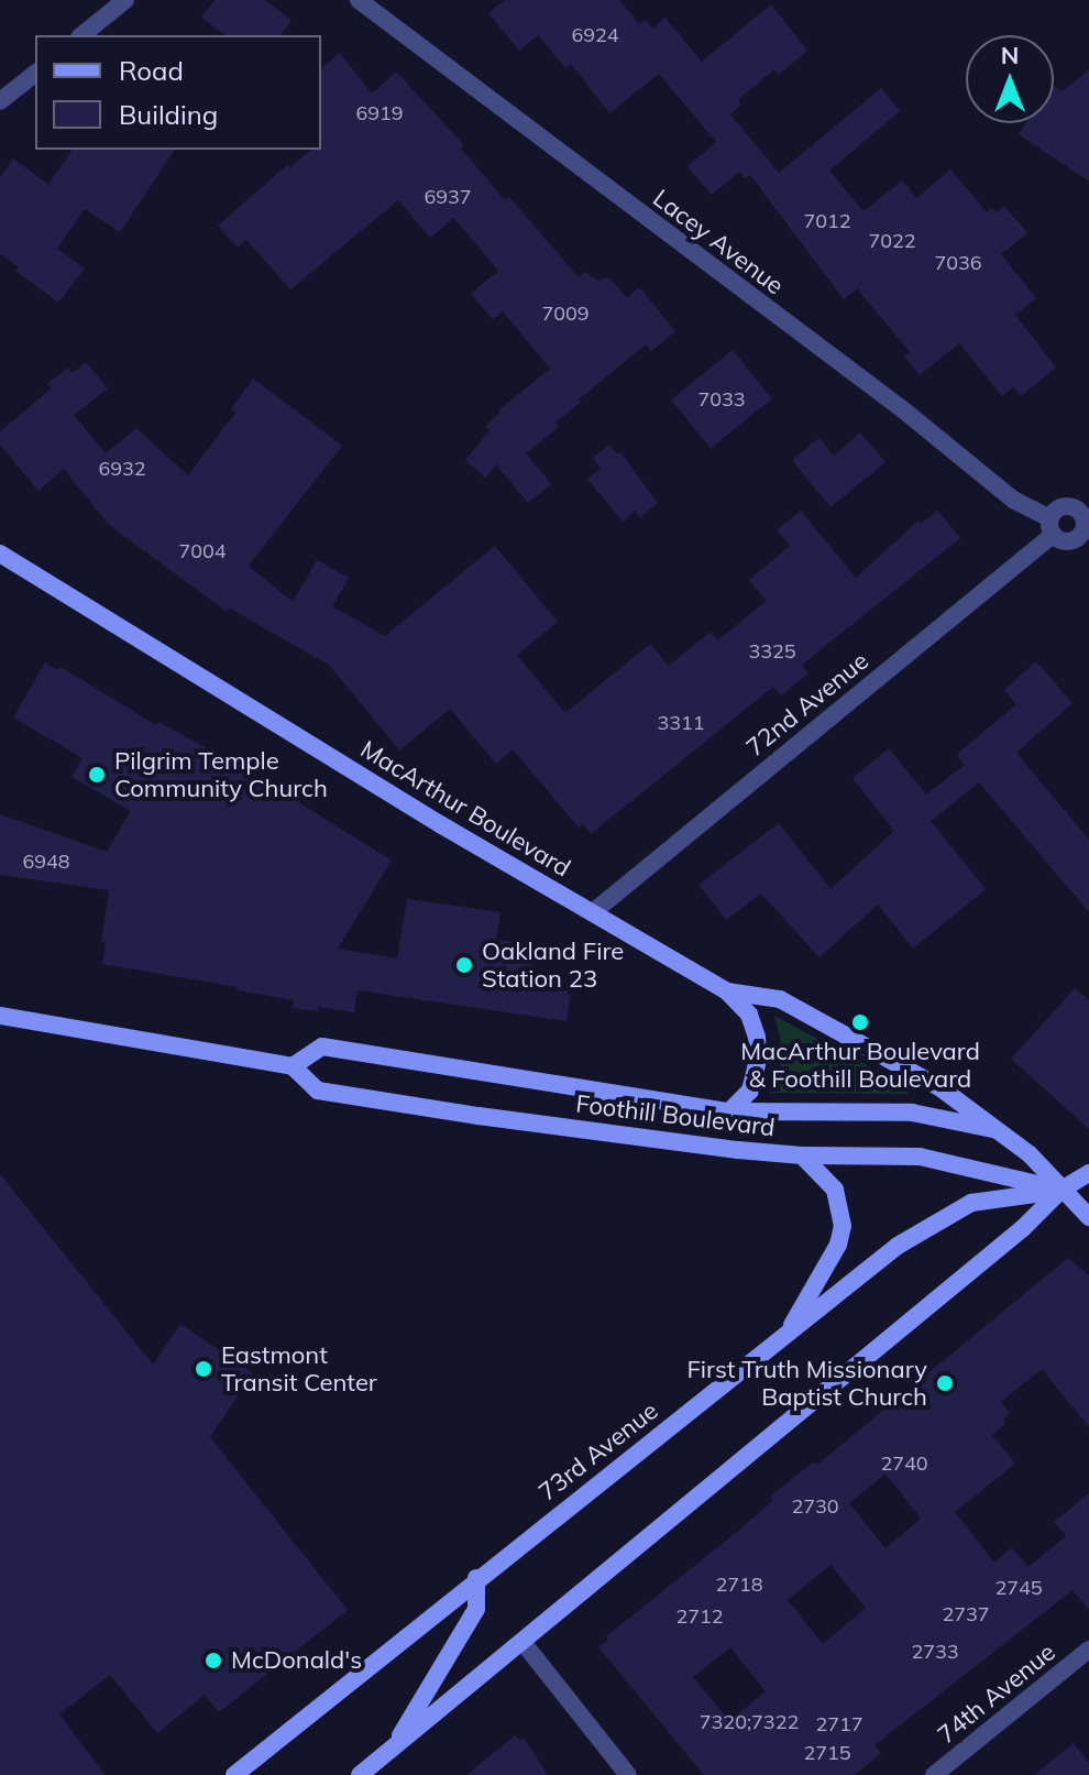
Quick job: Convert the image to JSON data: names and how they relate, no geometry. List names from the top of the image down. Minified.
{"streets":{"main road":["MacArthur Boulevard","Foothill Boulevard","73rd Avenue"],"street":["Lacey Avenue","72nd Avenue","74th Avenue"]},"crossings":[["Lacey Avenue","72nd Avenue"],["72nd Avenue","MacArthur Boulevard"],["MacArthur Boulevard","Foothill Boulevard"],["MacArthur Boulevard","73rd Avenue"],["Foothill Boulevard","73rd Avenue"]],"places":["Pilgrim Temple Community Church","Oakland Fire Station 23","MacArthur Boulevard & Foothill Boulevard","Eastmont Transit Center","First Truth Missionary Baptist Church","McDonald's"],"house_numbers":["6924","6919","6937","7012","7022","7036","7009","7033","6932","7004","3325","3311","6948","2740","2730","2718","2745","2737","2712","2733","7320;7322","2717","2715"],"legend":["Road","Building"],"north":"top"}
